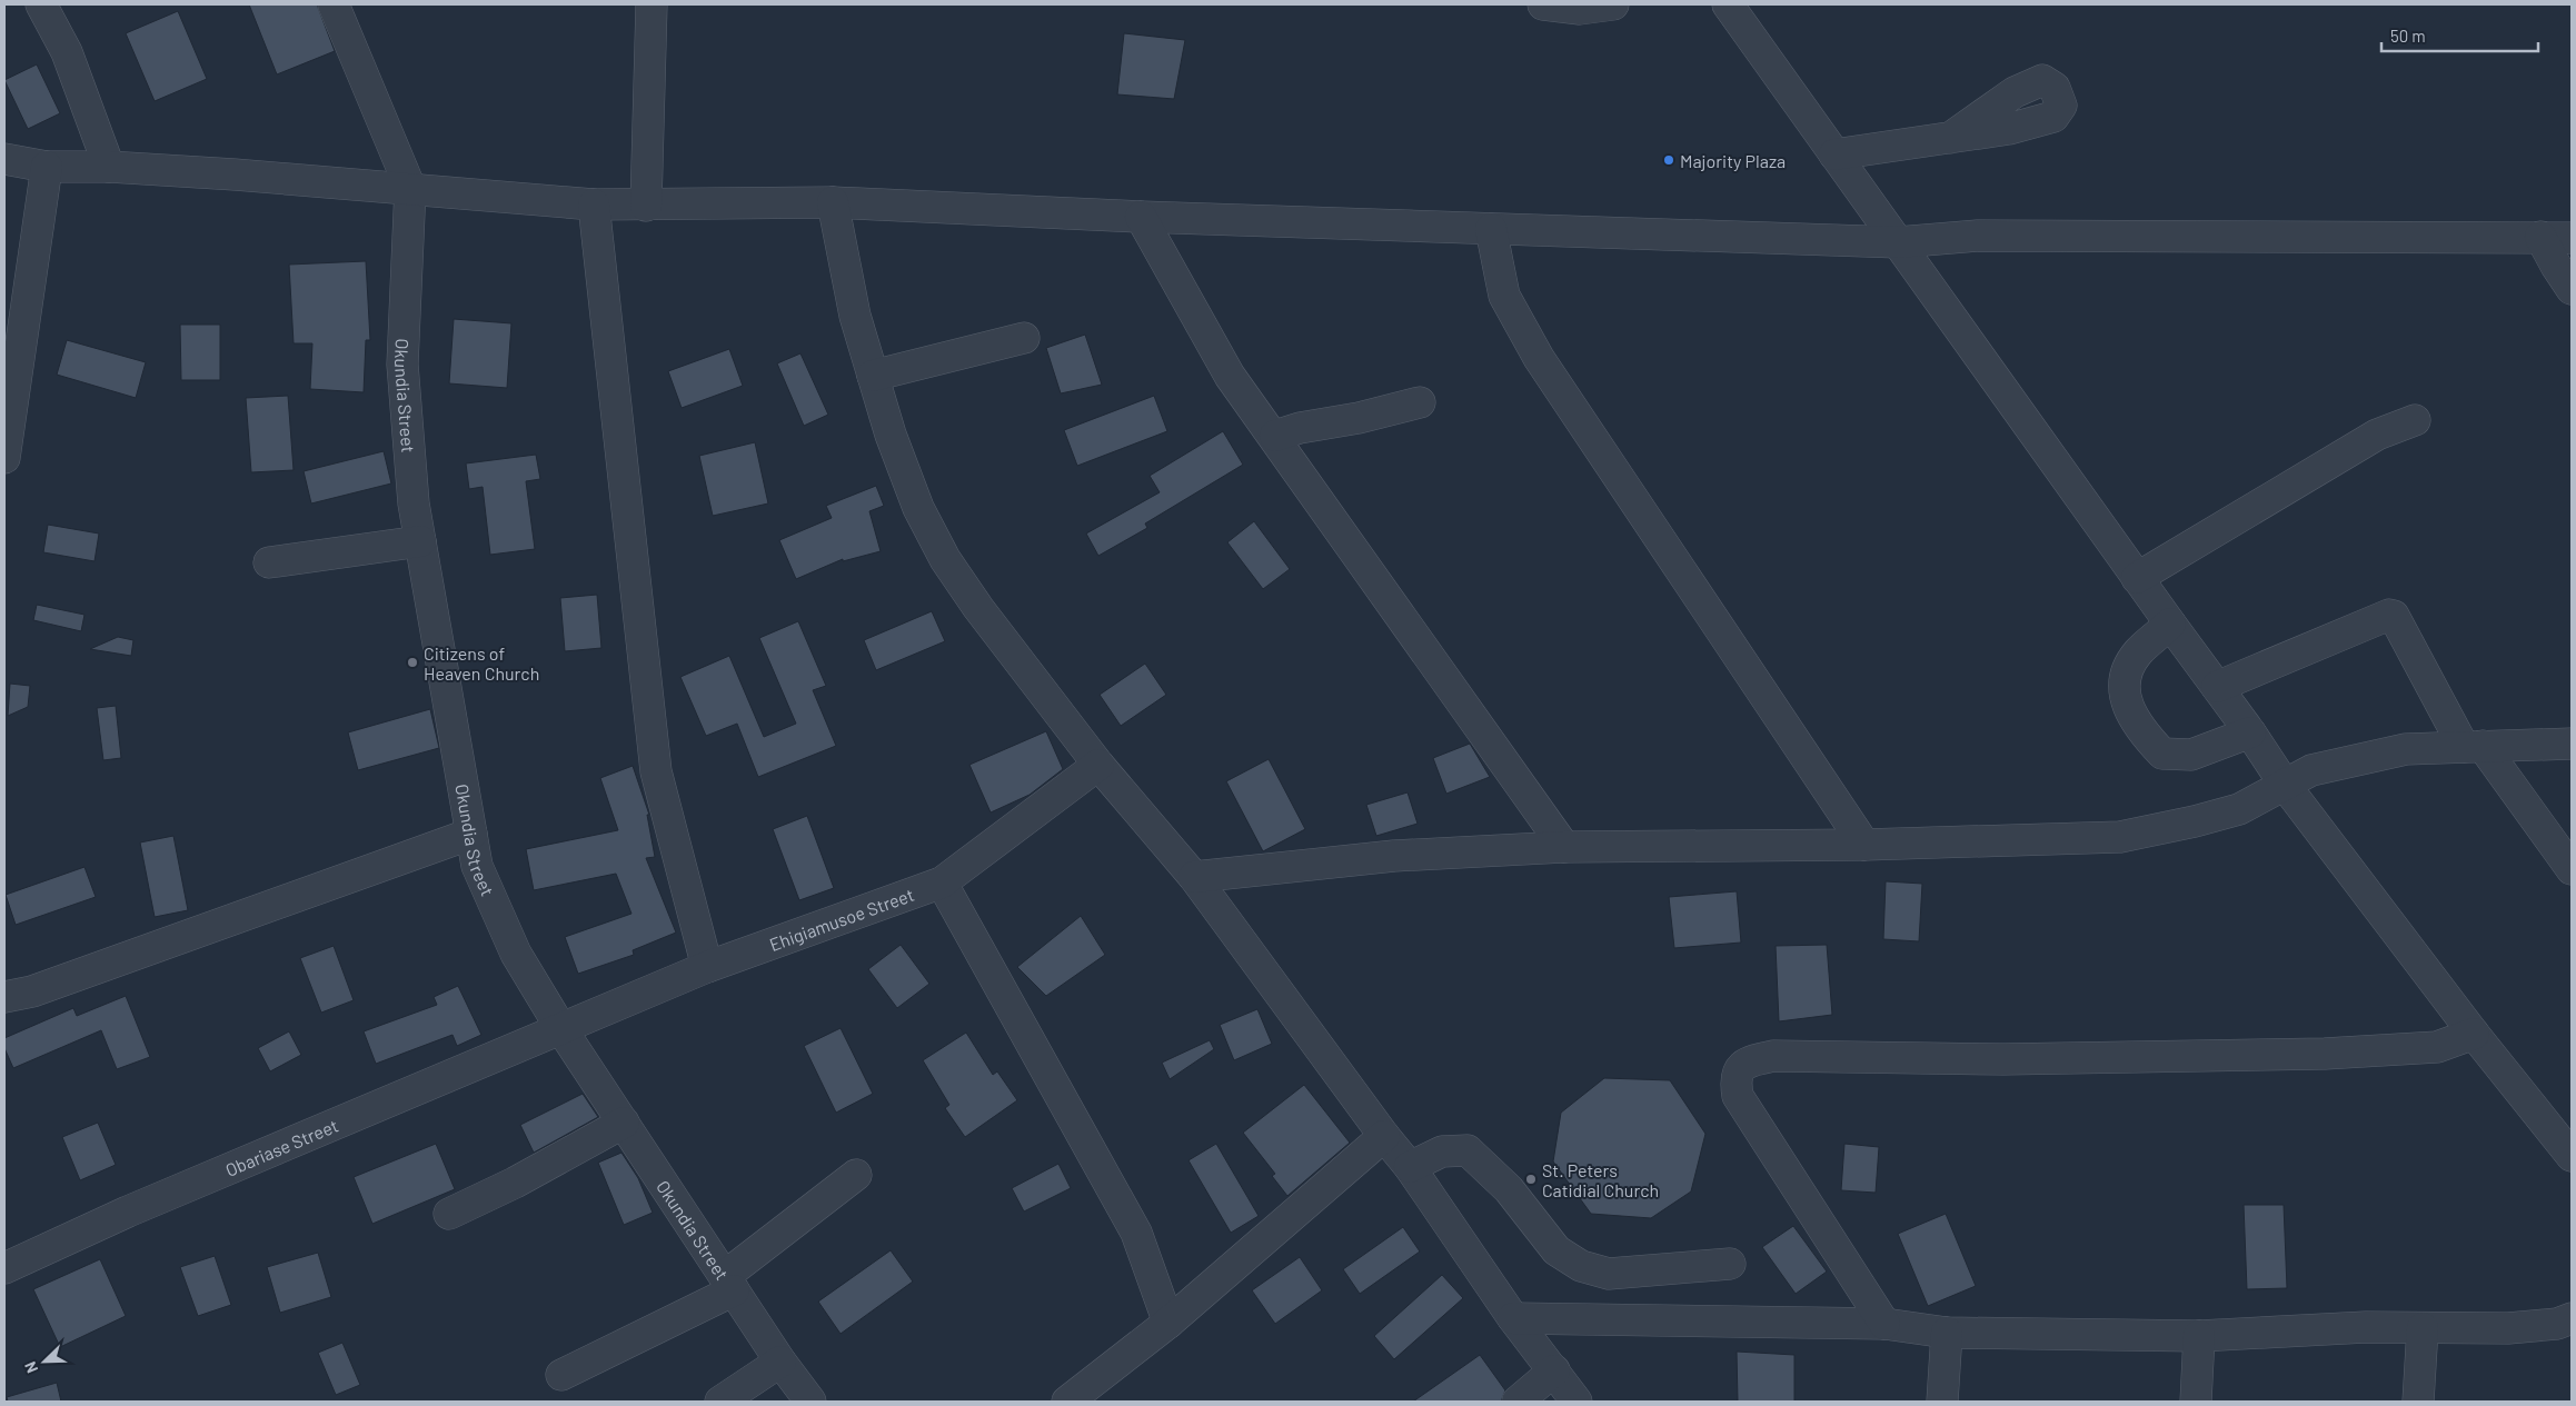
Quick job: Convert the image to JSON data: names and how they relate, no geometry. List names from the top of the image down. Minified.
{"streets":{"street":["Okundia Street","Ehigiamusoe Street","Obariase Street"]},"crossings":[["Okundia Street","Ehigiamusoe Street"],["Okundia Street","Obariase Street"],["Ehigiamusoe Street","Obariase Street"]],"places":["Majority Plaza","Citizens of Heaven Church","St. Peters Catidial Church"],"scale_bar":"50 m","north":"bottom left"}
